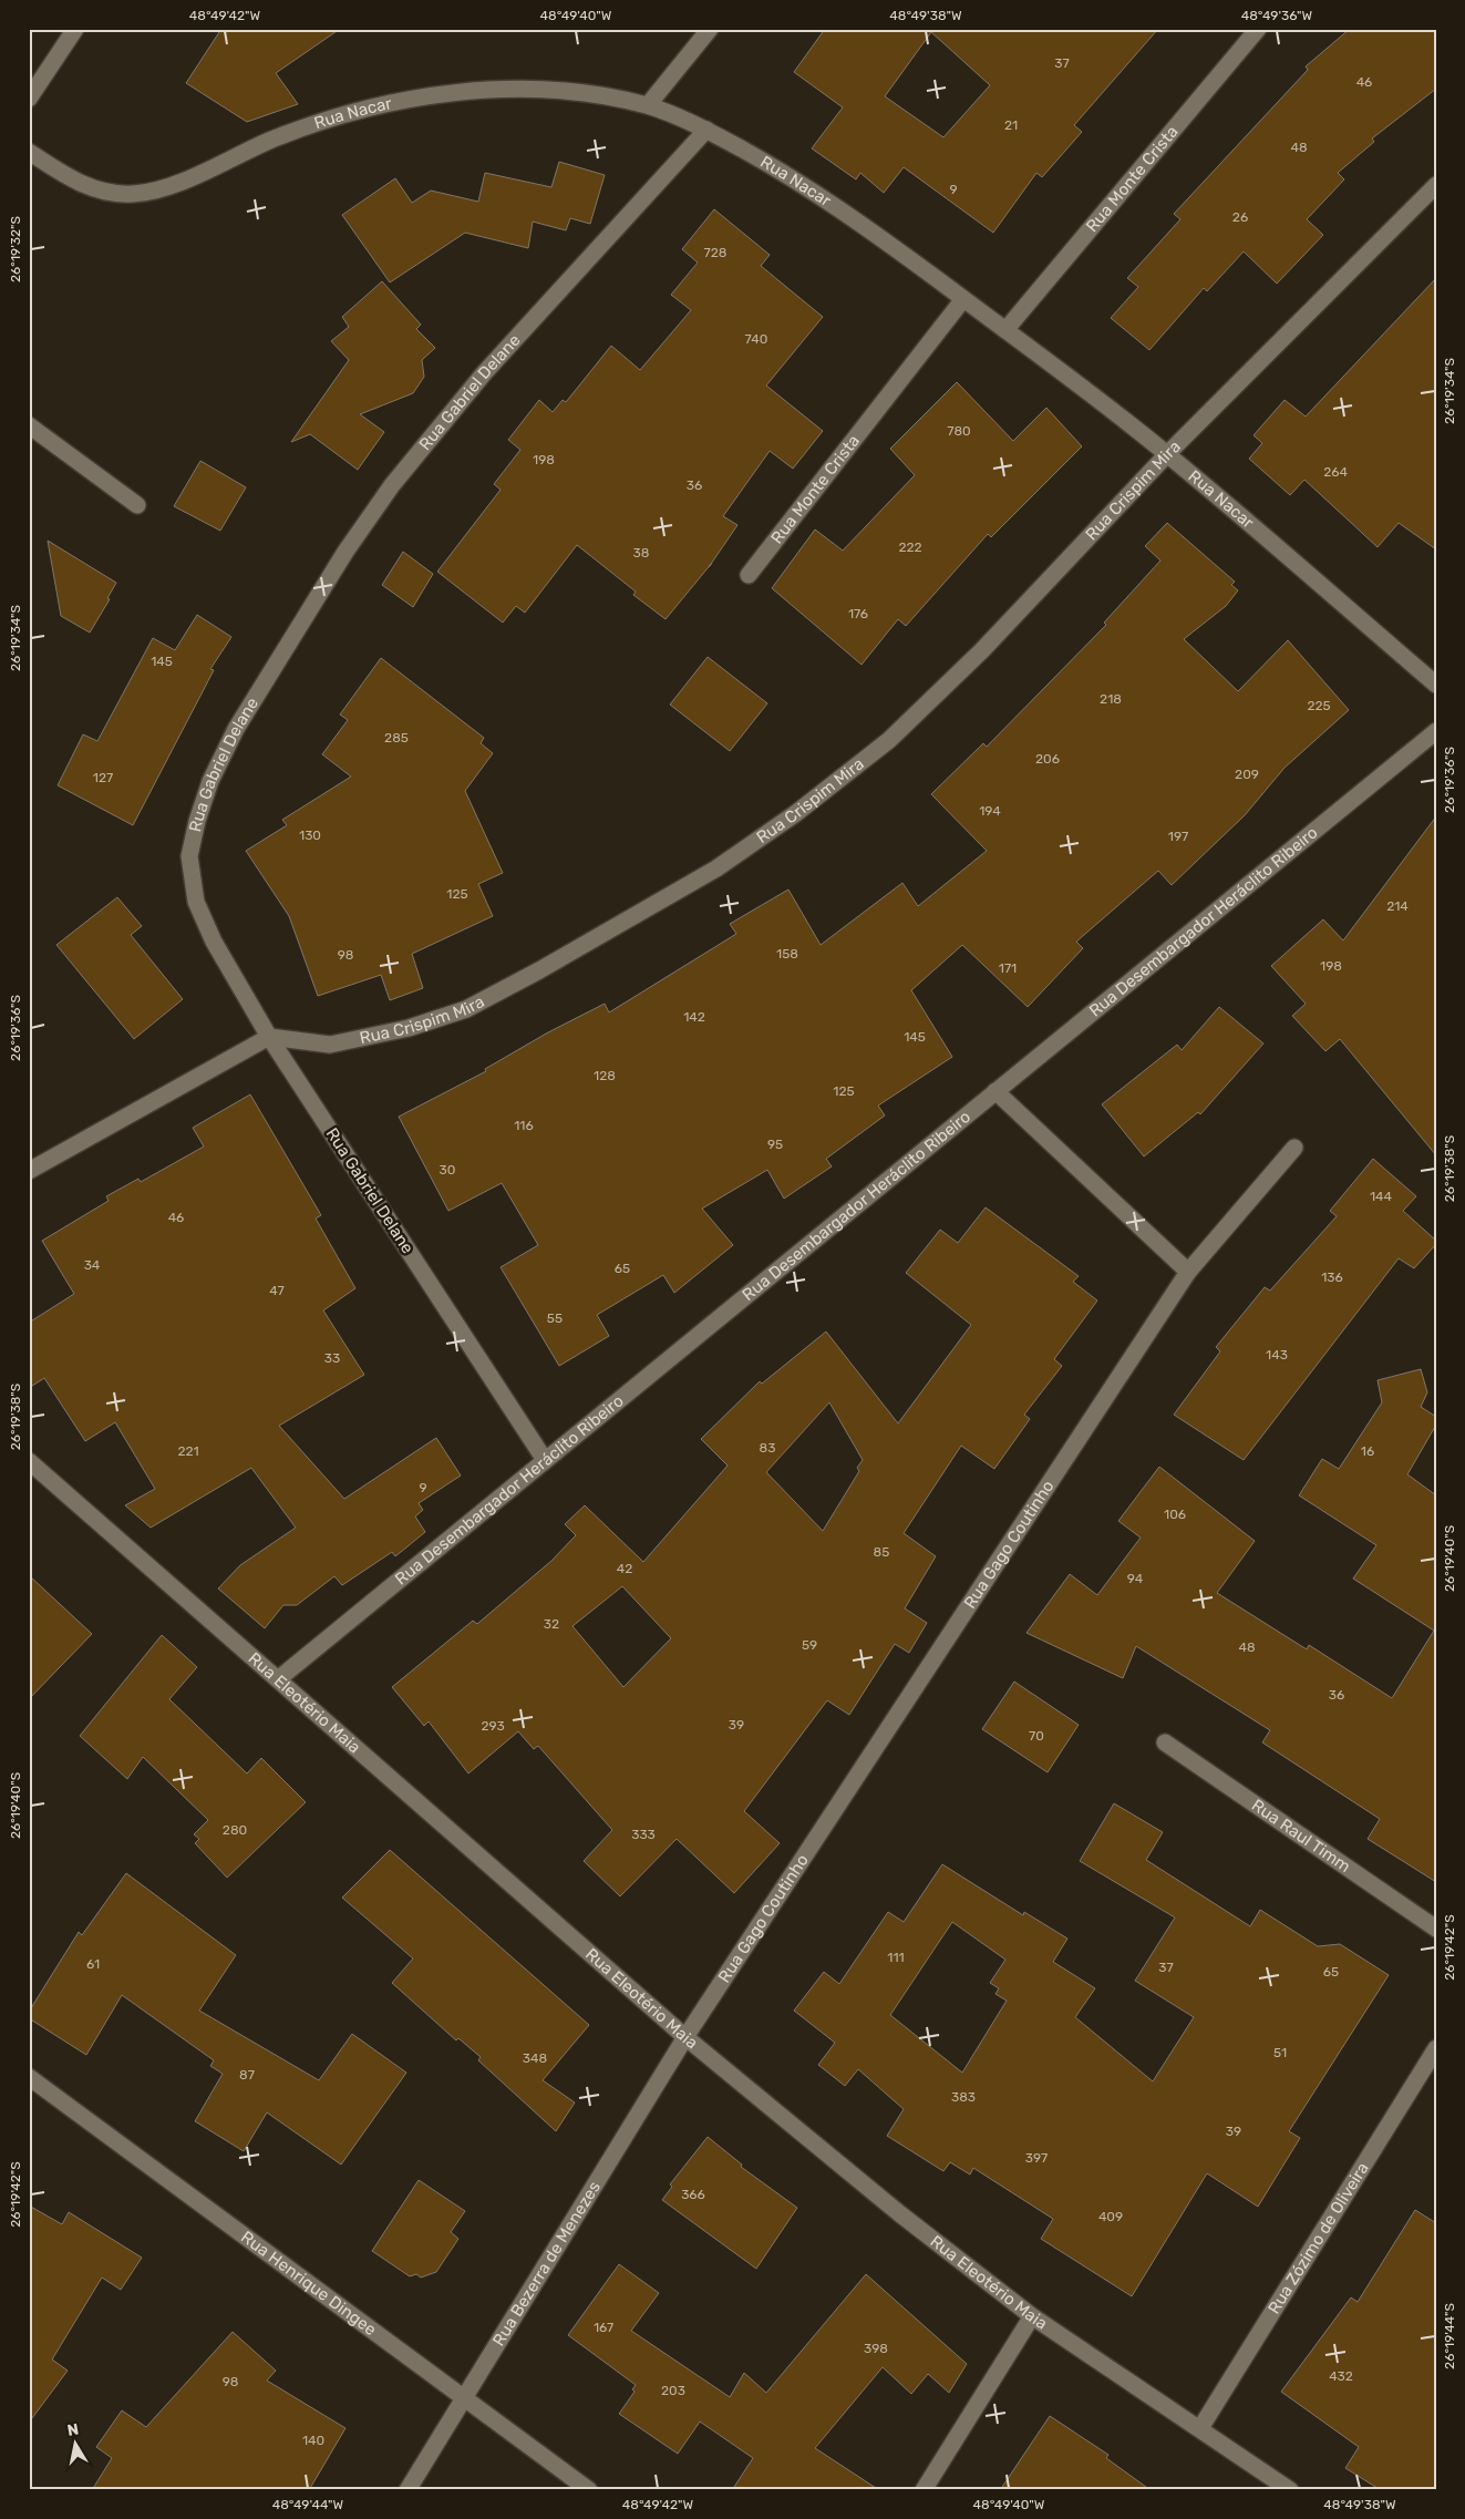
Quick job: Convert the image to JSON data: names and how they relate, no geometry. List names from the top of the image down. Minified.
{"streets":{"street":["Rua Nacar","Rua Monte Crista","Rua Gabriel Delane","Rua Crispim Mira","Rua Desembargador Heráclito Ribeiro","Rua Gago Coutinho","Rua Eleotério Maia","Rua Raul Timm","Rua Zózimo de Oliveira","Rua Bezerra de Menezes","Rua Henrique Dingee"]},"crossings":[["Rua Nacar","Rua Monte Crista"],["Rua Nacar","Rua Gabriel Delane"],["Rua Nacar","Rua Crispim Mira"],["Rua Gabriel Delane","Rua Crispim Mira"],["Rua Gabriel Delane","Rua Desembargador Heráclito Ribeiro"],["Rua Desembargador Heráclito Ribeiro","Rua Eleotério Maia"],["Rua Gago Coutinho","Rua Eleotério Maia"],["Rua Gago Coutinho","Rua Bezerra de Menezes"],["Rua Eleotério Maia","Rua Zózimo de Oliveira"],["Rua Eleotério Maia","Rua Bezerra de Menezes"],["Rua Bezerra de Menezes","Rua Henrique Dingee"]],"house_numbers":["37","46","21","48","9","26","728","740","780","198","264","36","222","38","176","145","218","225","285","206","209","127","194","130","197","125","214","158","98","198","171","142","145","128","125","116","95","30","144","46","34","65","136","47","55","143","33","83","221","16","9","106","85","42","94","32","59","48","36","39","293","70","280","333","111","61","37","65","51","348","87","383","39","397","366","409","167","398","432","98","203","140"],"north":"top","coordinates":["48°49'42\"W","48°49'40\"W","48°49'38\"W","48°49'36\"W","26°19'32\"S","26°19'34\"S","26°19'36\"S","26°19'38\"S","26°19'40\"S","26°19'42\"S","26°19'44\"S","48°49'44\"W"]}
